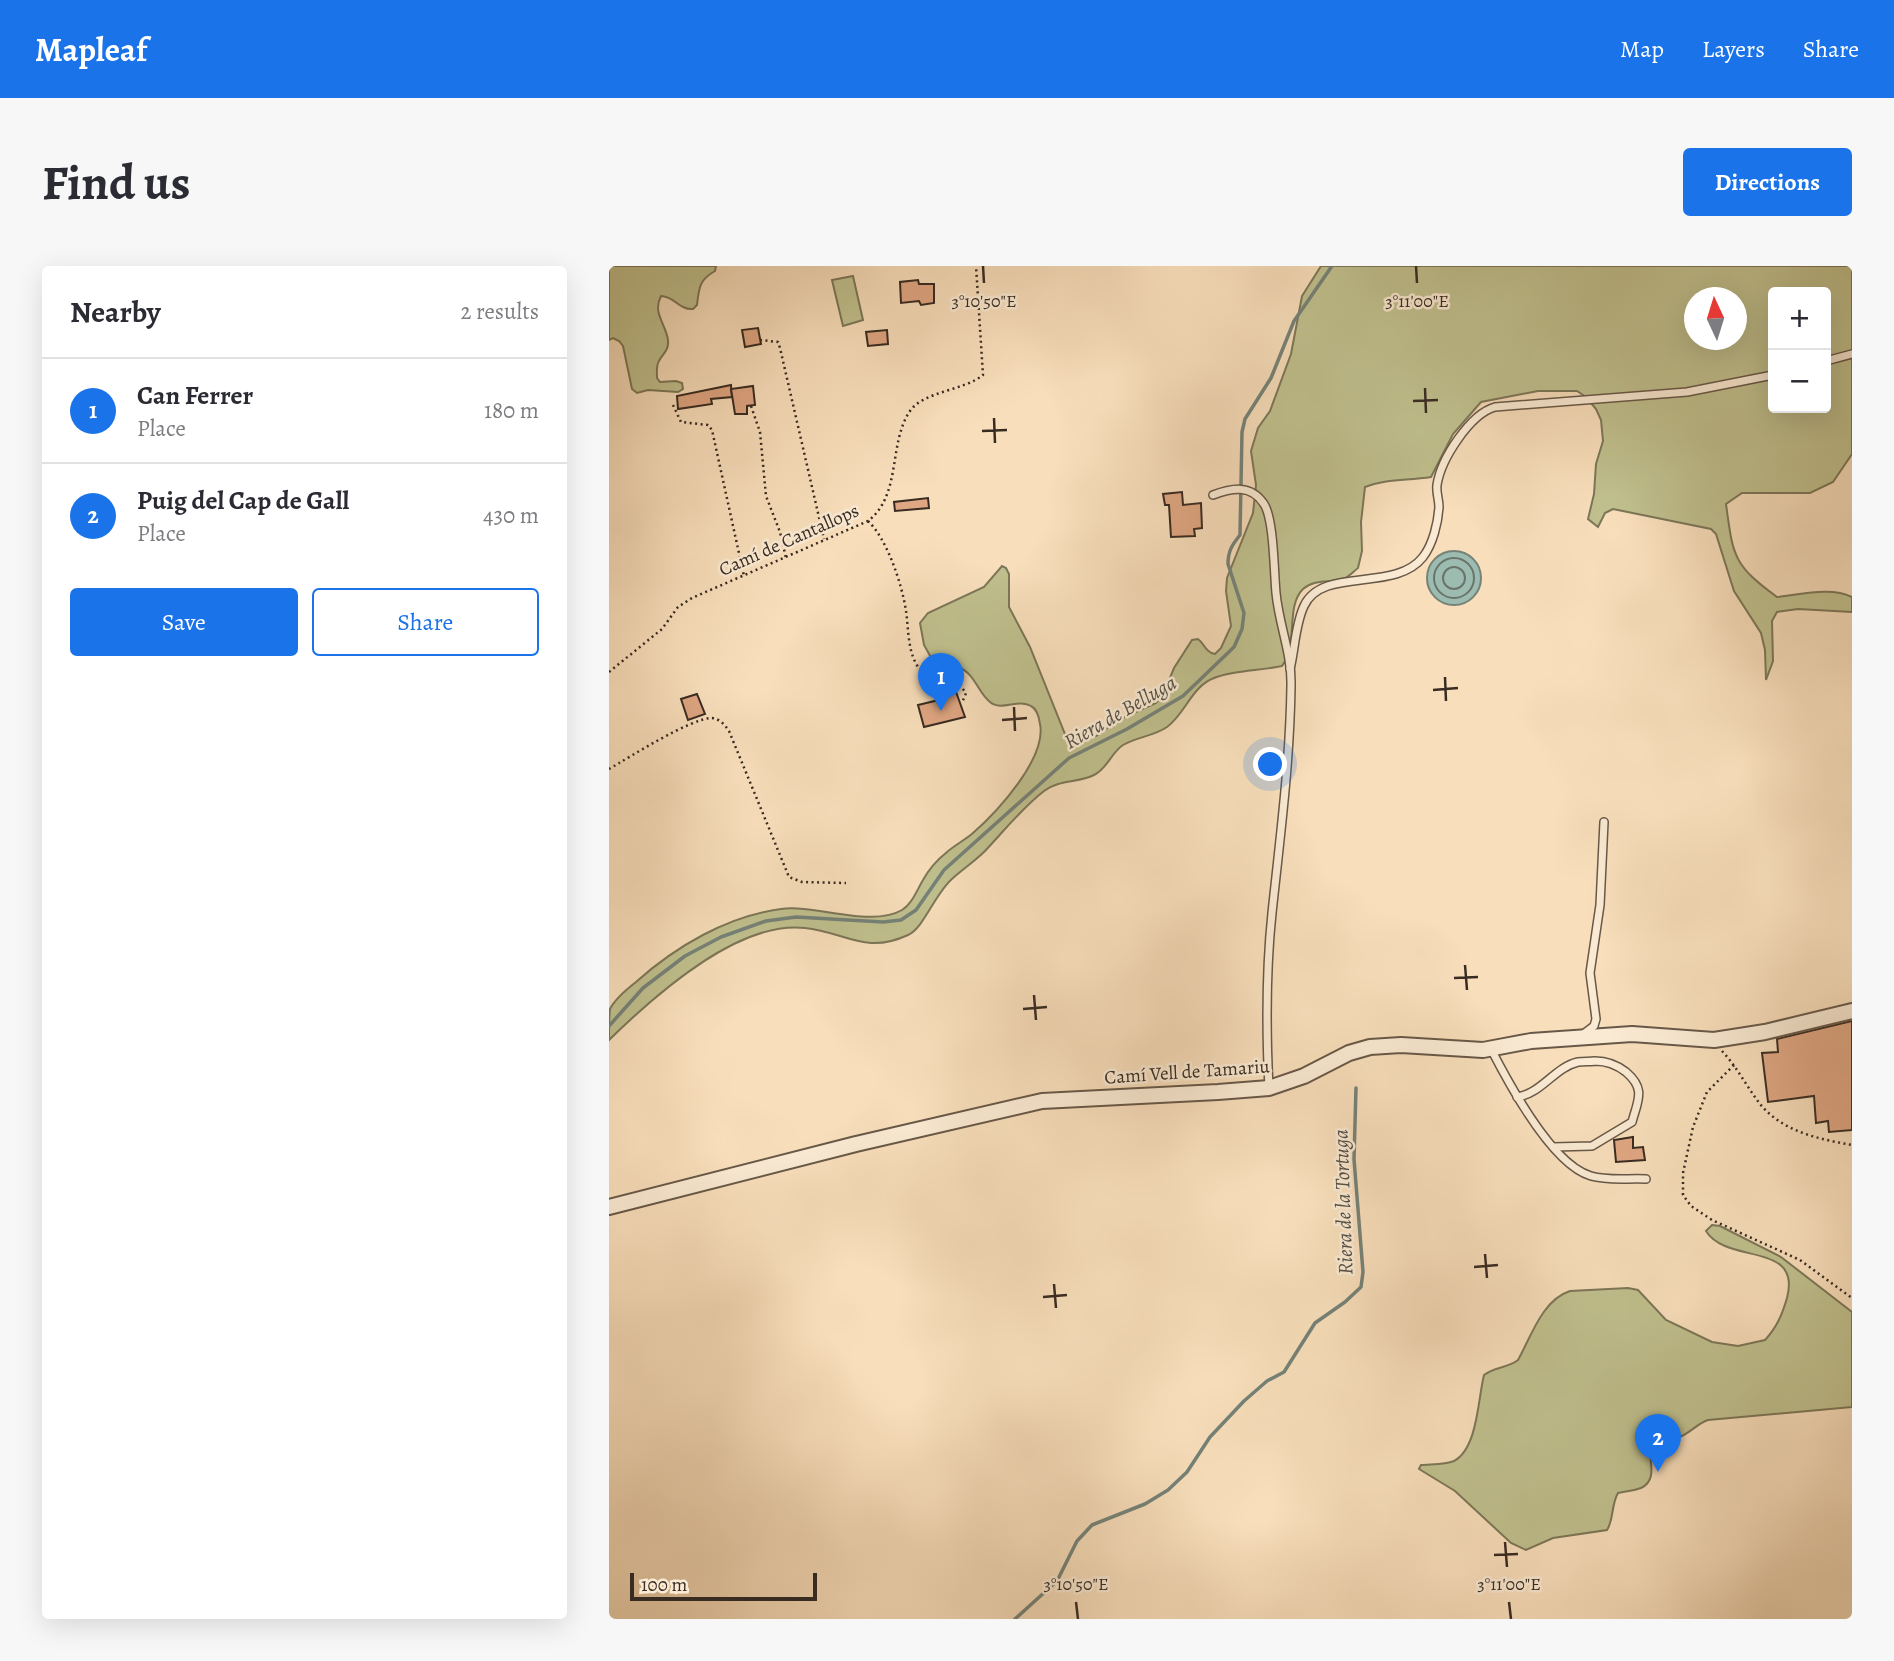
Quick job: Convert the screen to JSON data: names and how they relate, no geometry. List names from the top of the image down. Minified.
{"streets":{"street":["Camí Vell de Tamariu"],"path":["Camí de Cantallops"]},"water":["Riera de Belluga","Riera de la Tortuga"],"scale_bar":"100 m","north":"top","page":{"header":"Mapleaf","nav":["Map","Layers","Share"],"buttons":["Directions",["Save","Share"]],"title":"Find us","heading":["Nearby","2 results"],"map_buttons":["+","−"],"list":[{"mark":"1","name":"Can Ferrer","note":"Place","value":"180 m"},{"mark":"2","name":"Puig del Cap de Gall","note":"Place","value":"430 m"}],"pins":["1","2"],"scale":"100 m"},"coordinates":["3°10'50\"E","3°11'00\"E"]}
